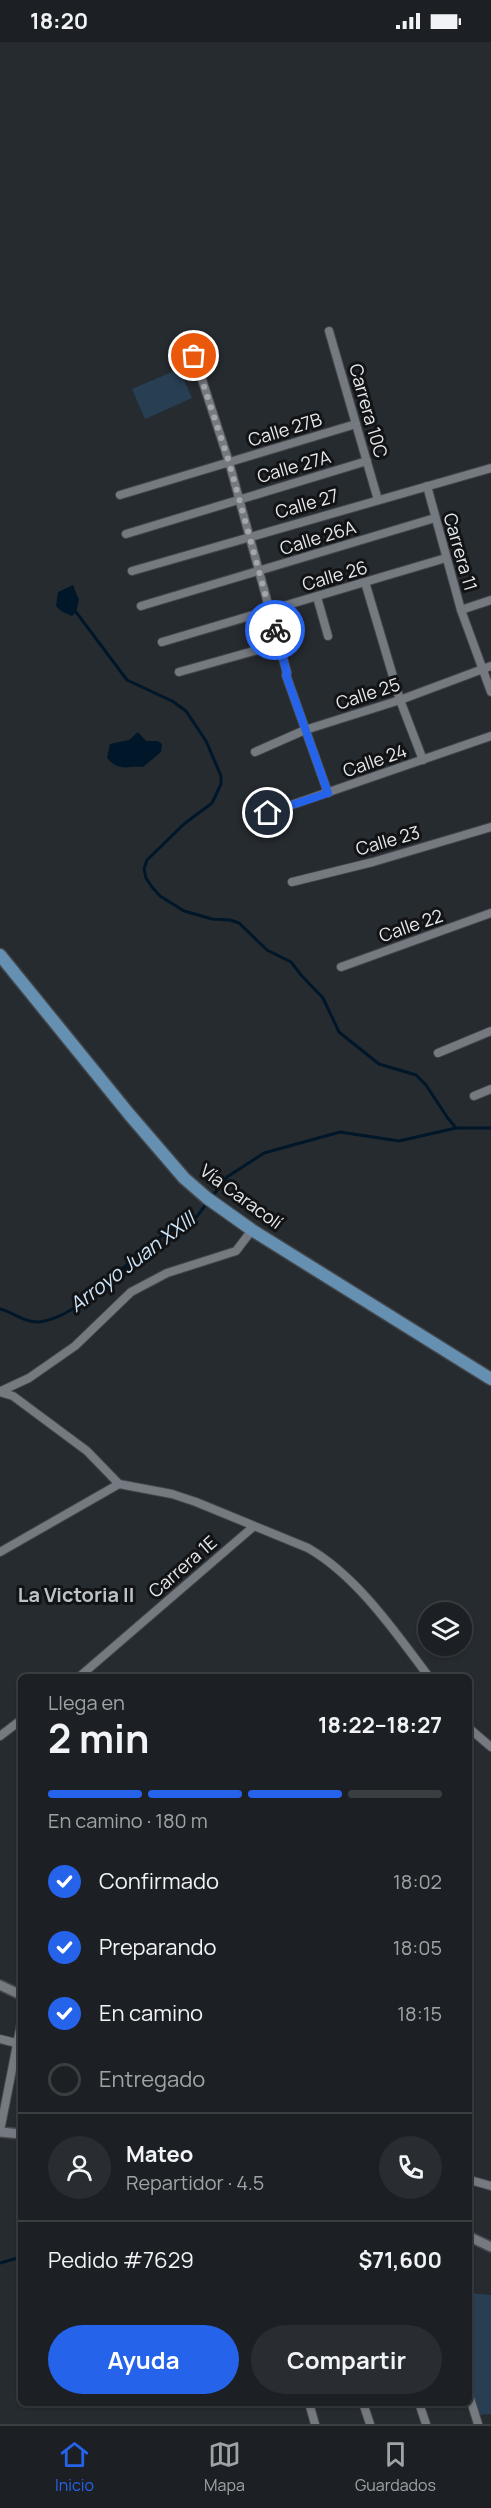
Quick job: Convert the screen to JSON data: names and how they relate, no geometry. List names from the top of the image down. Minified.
{"streets":{"main road":["Vía Caracolí"],"street":["Carrera 10C","Calle 27B","Calle 27A","Calle 27","Calle 26A","Carrera 11","Calle 26","Calle 25","Calle 24","Calle 23","Calle 22","Carrera 1E"]},"crossings":[["Carrera 10C","Calle 27B"],["Carrera 10C","Calle 27A"],["Carrera 10C","Calle 27"],["Calle 27","Carrera 11"],["Calle 26A","Carrera 11"],["Carrera 11","Calle 26"],["Carrera 11","Calle 25"]],"districts":["La Victoria II"],"water":["Arroyo Juan XXIII"],"page":{"status":"18:20","heading":["2 min","Llega en","18:22–18:27"],"panel":["Mateo","Repartidor · 4.5","Pedido #7629","$71,600"],"bar":"En camino · 180 m","list":[["Confirmado","18:02"],["Preparando","18:05"],["En camino","18:15"],"Entregado"],"buttons":["Ayuda","Compartir"],"tabs":["Inicio","Mapa","Guardados"]}}
